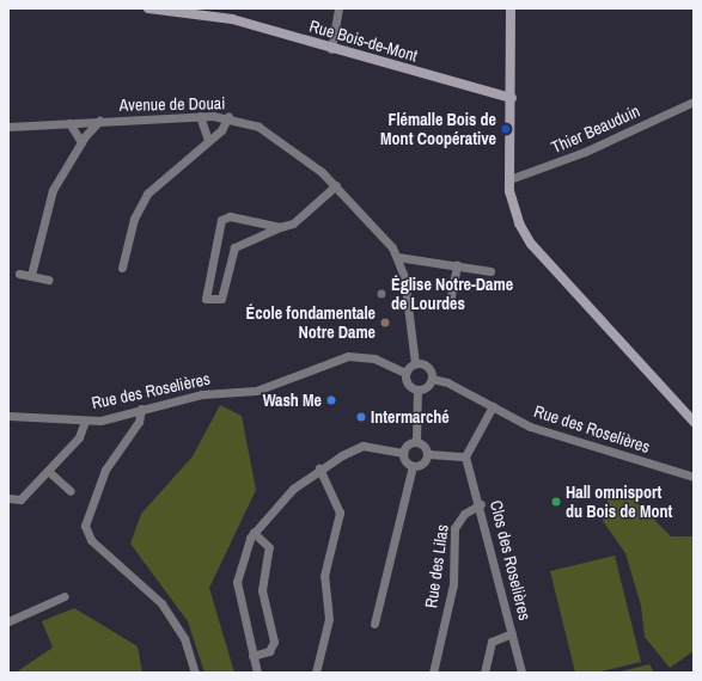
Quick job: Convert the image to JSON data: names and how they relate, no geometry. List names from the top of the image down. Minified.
{"streets":{"street":["Rue Bois-de-Mont","Avenue de Douai","Thier Beauduin","Rue des Roselières","Clos des Roselières","Rue des Lilas"]},"crossings":[["Avenue de Douai","Rue des Roselières"],["Clos des Roselières","Rue des Lilas"]],"places":["Flémalle Bois de Mont Coopérative","Église Notre-Dame de Lourdes","École fondamentale Notre Dame","Wash Me","Intermarché","Hall omnisport du Bois de Mont"]}
